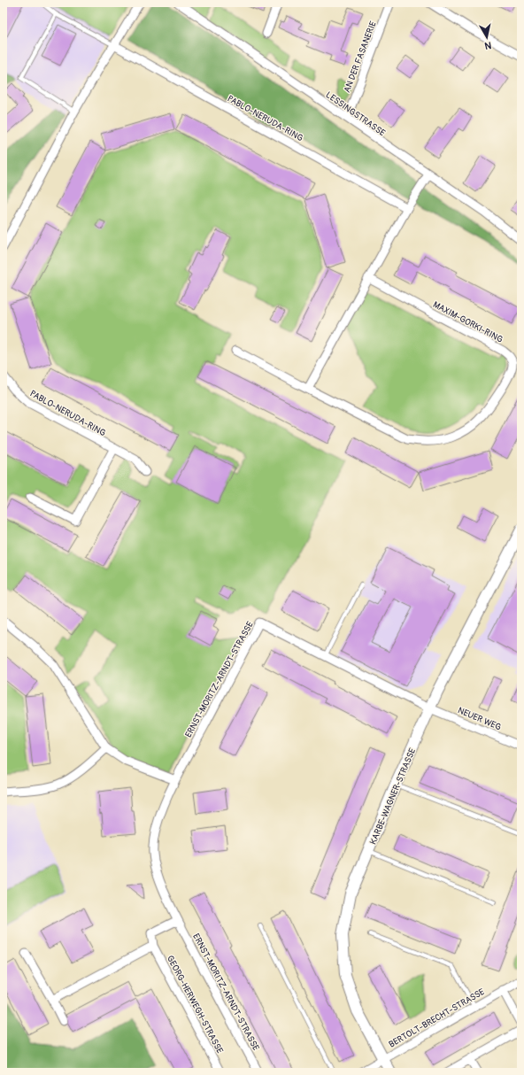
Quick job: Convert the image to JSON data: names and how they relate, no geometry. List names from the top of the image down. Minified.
{"streets":{"street":["AN DER FASANERIE","LESSINGSTRASSE","PABLO-NERUDA-RING","MAXIM-GORKI-RING","ERNST-MORITZ-ARNDT-STRASSE","NEUER WEG","KARBE-WAGNER-STRASSE","GEORG-HERWEGH-STRASSE","BERTOLT-BRECHT-STRASSE"]},"crossings":[["AN DER FASANERIE","LESSINGSTRASSE"],["ERNST-MORITZ-ARNDT-STRASSE","NEUER WEG"],["ERNST-MORITZ-ARNDT-STRASSE","KARBE-WAGNER-STRASSE"],["NEUER WEG","KARBE-WAGNER-STRASSE"],["KARBE-WAGNER-STRASSE","BERTOLT-BRECHT-STRASSE"]],"north":"bottom"}
